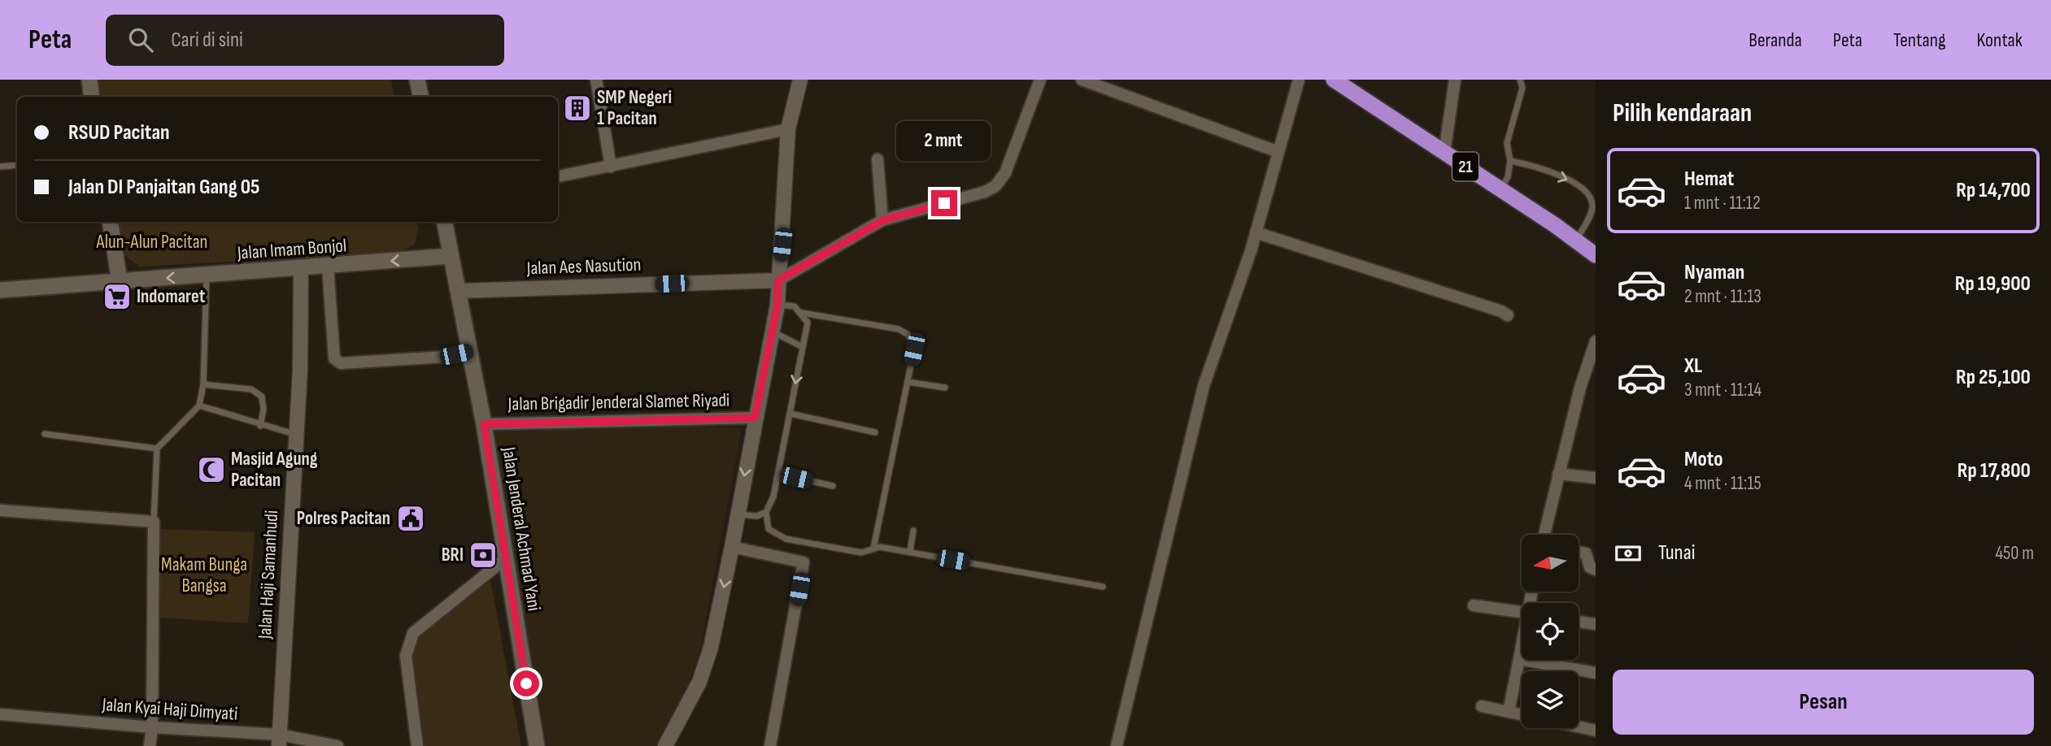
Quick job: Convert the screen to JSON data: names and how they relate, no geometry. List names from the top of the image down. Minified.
{"streets":{"highway":["21"],"main road":["Jalan Imam Bonjol","Jalan Jenderal Achmad Yani"],"street":["Jalan Aes Nasution","Jalan Brigadir Jenderal Slamet Riyadi","Jalan Haji Samanhudi","Jalan Kyai Haji Dimyati"]},"crossings":[["Jalan Imam Bonjol","Jalan Jenderal Achmad Yani"],["Jalan Imam Bonjol","Jalan Haji Samanhudi"],["Jalan Aes Nasution","Jalan Jenderal Achmad Yani"],["Jalan Brigadir Jenderal Slamet Riyadi","Jalan Jenderal Achmad Yani"],["Jalan Haji Samanhudi","Jalan Kyai Haji Dimyati"]],"one_way":["Jalan Imam Bonjol"],"parks":["Alun-Alun Pacitan","Makam Bunga Bangsa"],"places":{"building":["SMP Negeri 1 Pacitan"],"supermarket":["Indomaret"],"mosque":["Masjid Agung Pacitan"],"public building":["Polres Pacitan"],"bank":["BRI"]},"north":"left","page":{"header":"Peta","search":"Cari di sini","nav":["Beranda","Peta","Tentang","Kontak"],"heading":"Pilih kendaraan","banner":["RSUD Pacitan","Jalan DI Panjaitan Gang 05"],"bubble":"2 mnt","list":[{"name":"Hemat","note":"1 mnt · 11:12","value":"Rp 14,700"},{"name":"Nyaman","note":"2 mnt · 11:13","value":"Rp 19,900"},{"name":"XL","note":"3 mnt · 11:14","value":"Rp 25,100"},{"name":"Moto","note":"4 mnt · 11:15","value":"Rp 17,800"}],"pay":["Tunai","450 m"],"buttons":"Pesan"}}
